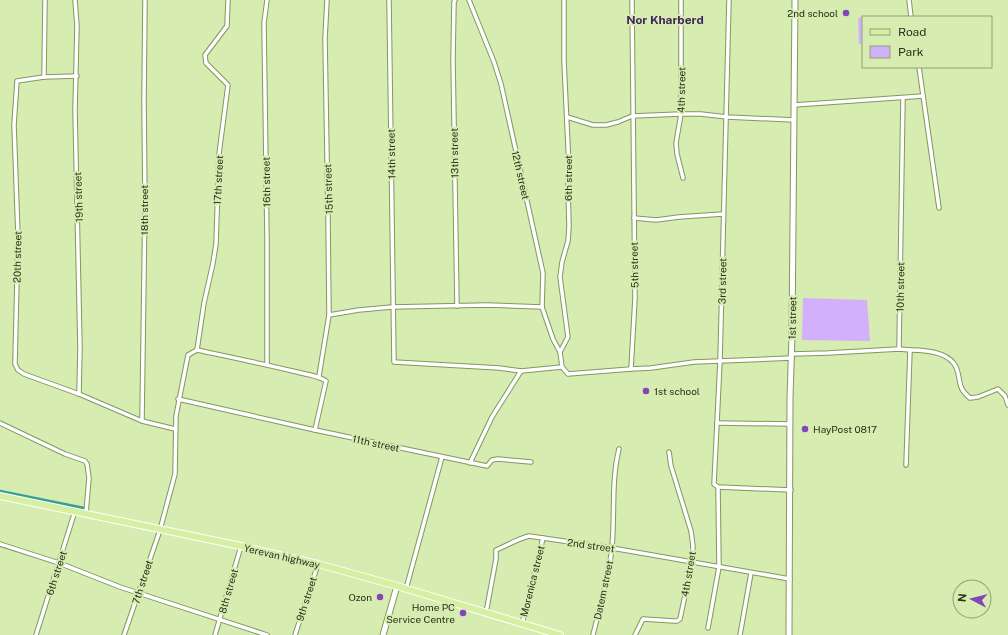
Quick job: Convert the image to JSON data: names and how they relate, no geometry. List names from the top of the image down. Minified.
{"streets":{"main road":["1st street","Yerevan highway"],"street":["4th street","13th street","14th street","12th street","6th street","17th street","16th street","15th street","19th street","18th street","20th street","5th street","3rd street","10th street","11th street","2nd street","Morenica street","7th street","Datem street","8th street","9th street"]},"crossings":[["4th street","2nd street"],["12th street","6th street"],["6th street","Yerevan highway"],["19th street","20th street"],["18th street","20th street"],["1st street","2nd street"],["2nd street","Yerevan highway"],["2nd street","Morenica street"],["2nd street","Datem street"],["Yerevan highway","Morenica street"],["Yerevan highway","7th street"],["Yerevan highway","8th street"],["Yerevan highway","9th street"]],"districts":["Nor Kharberd"],"places":["2nd school","1st school","HayPost 0817","Ozon","Home PC Service Centre"],"legend":["Road","Park"],"north":"left"}
